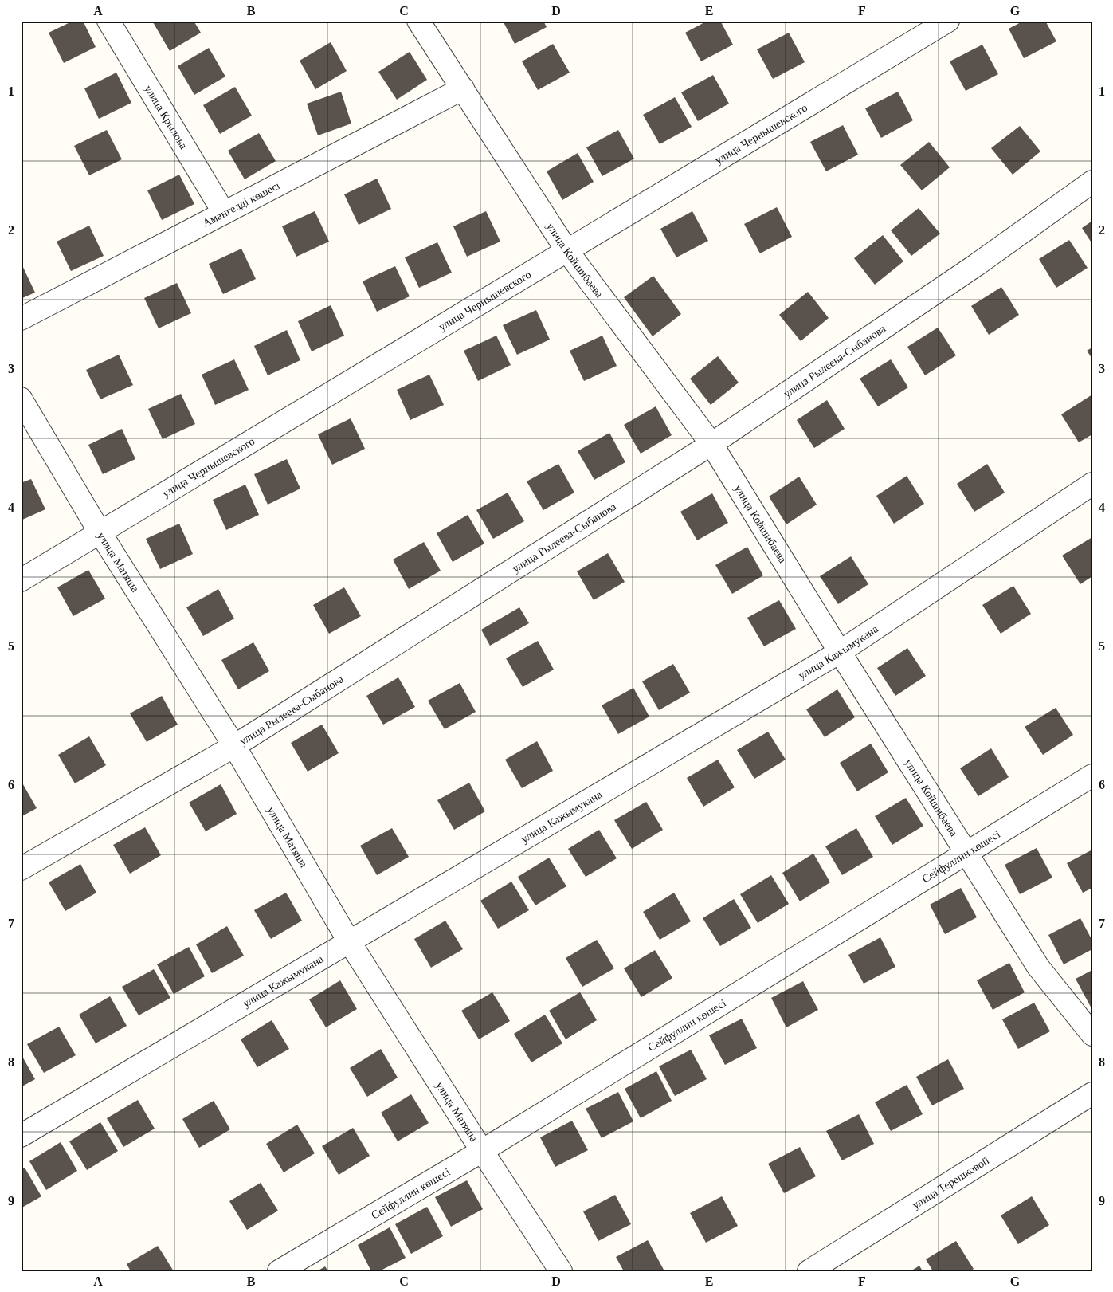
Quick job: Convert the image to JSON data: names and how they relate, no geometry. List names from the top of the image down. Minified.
{"streets":{"street":["улица Крылова","улица Чернышевского","Амангелді көшесі","улица Койшибаева","улица Рылеева-Сыбанова","улица Матяша","улица Кажымукана","Сейфуллин көшесі","улица Терешковой"]},"crossings":[["улица Крылова","Амангелді көшесі"],["улица Чернышевского","улица Койшибаева"],["улица Чернышевского","улица Матяша"],["Амангелді көшесі","улица Койшибаева"],["улица Койшибаева","улица Рылеева-Сыбанова"],["улица Койшибаева","улица Кажымукана"],["улица Койшибаева","Сейфуллин көшесі"],["улица Рылеева-Сыбанова","улица Матяша"],["улица Матяша","улица Кажымукана"],["улица Матяша","Сейфуллин көшесі"]],"grid":{"columns":["A","B","C","D","E","F","G"],"rows":["1","2","3","4","5","6","7","8","9"]}}
